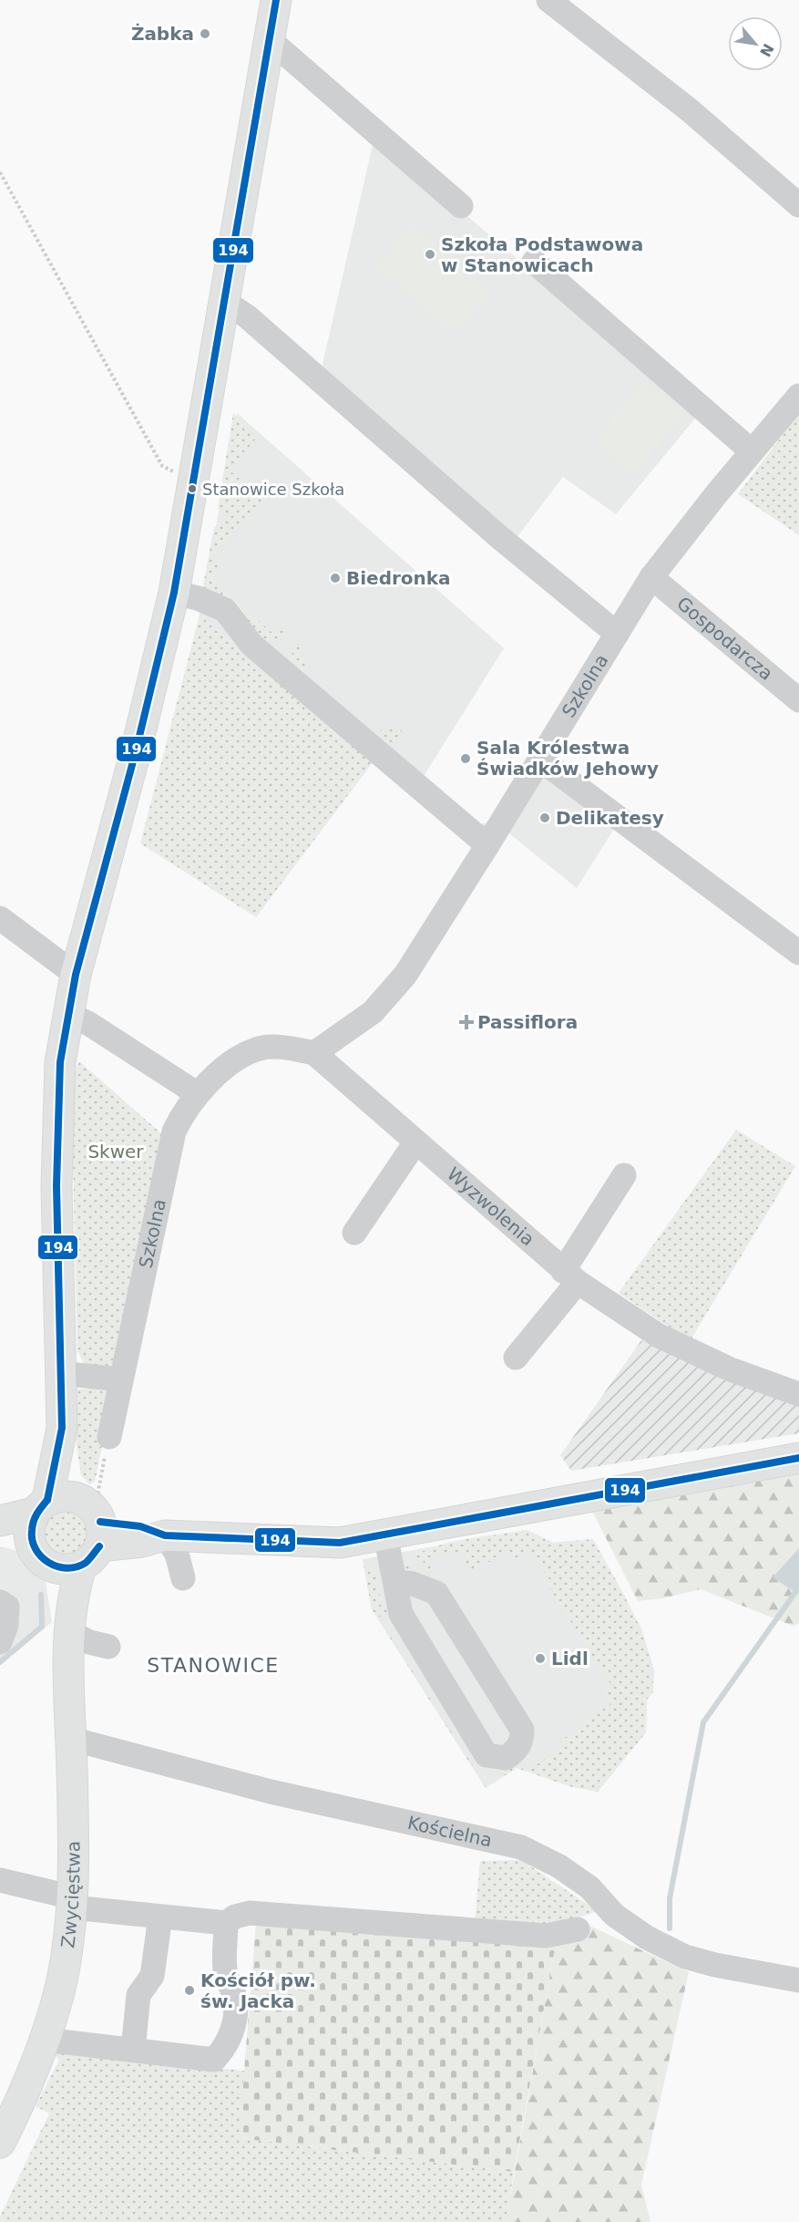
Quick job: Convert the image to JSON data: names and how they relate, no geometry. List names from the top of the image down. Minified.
{"streets":{"main road":["Zwycięstwa"],"street":["Gospodarcza","Szkolna","Wyzwolenia","Kościelna"]},"crossings":[["Gospodarcza","Szkolna"],["Szkolna","Wyzwolenia"],["Kościelna","Zwycięstwa"]],"districts":["STANOWICE"],"parks":["Skwer"],"places":{"other":["Żabka","Szkoła Podstawowa w Stanowicach","Stanowice Szkoła","Biedronka","Sala Królestwa Świadków Jehowy","Delikatesy","Lidl","Kościół pw. św. Jacka"],"health":["Passiflora"]},"lines":["transit line 194"],"north":"bottom right"}
